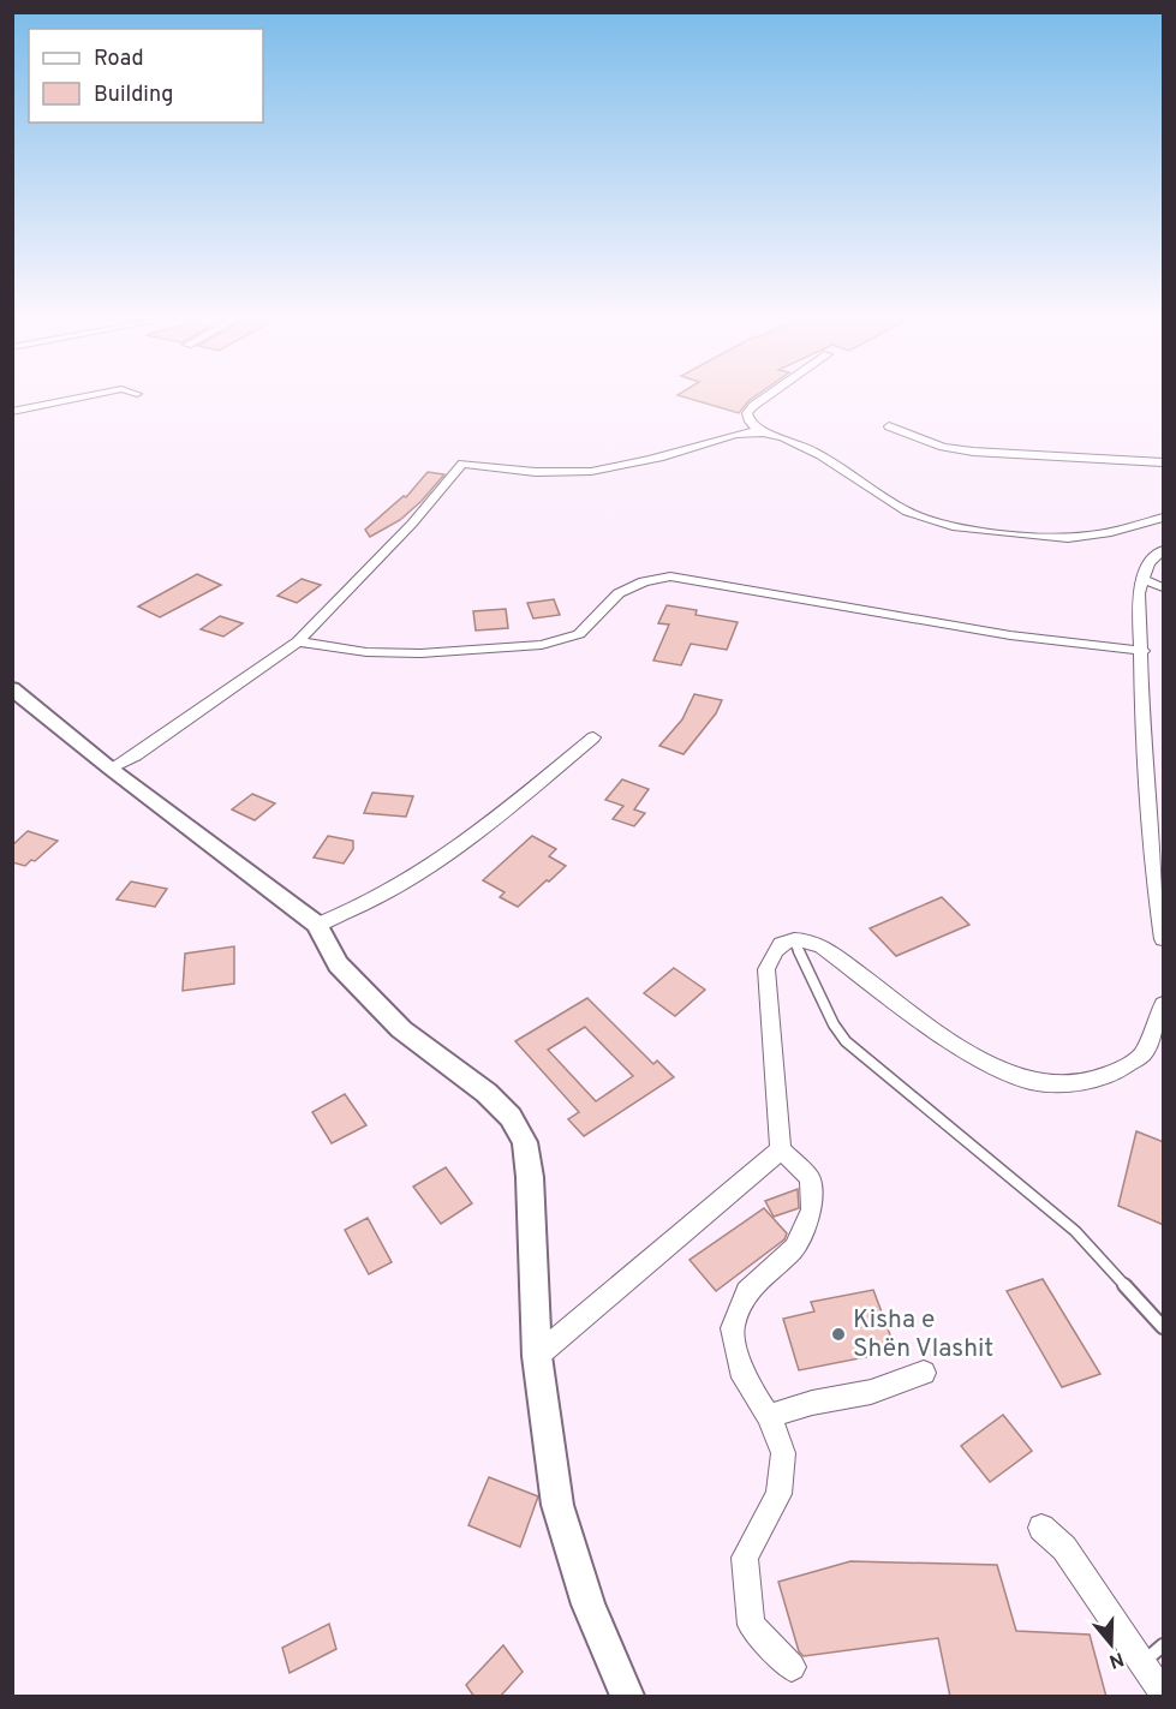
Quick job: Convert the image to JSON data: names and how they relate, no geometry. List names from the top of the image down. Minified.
{"places":["Kisha e Shën Vlashit"],"legend":["Road","Building"],"north":"bottom"}
